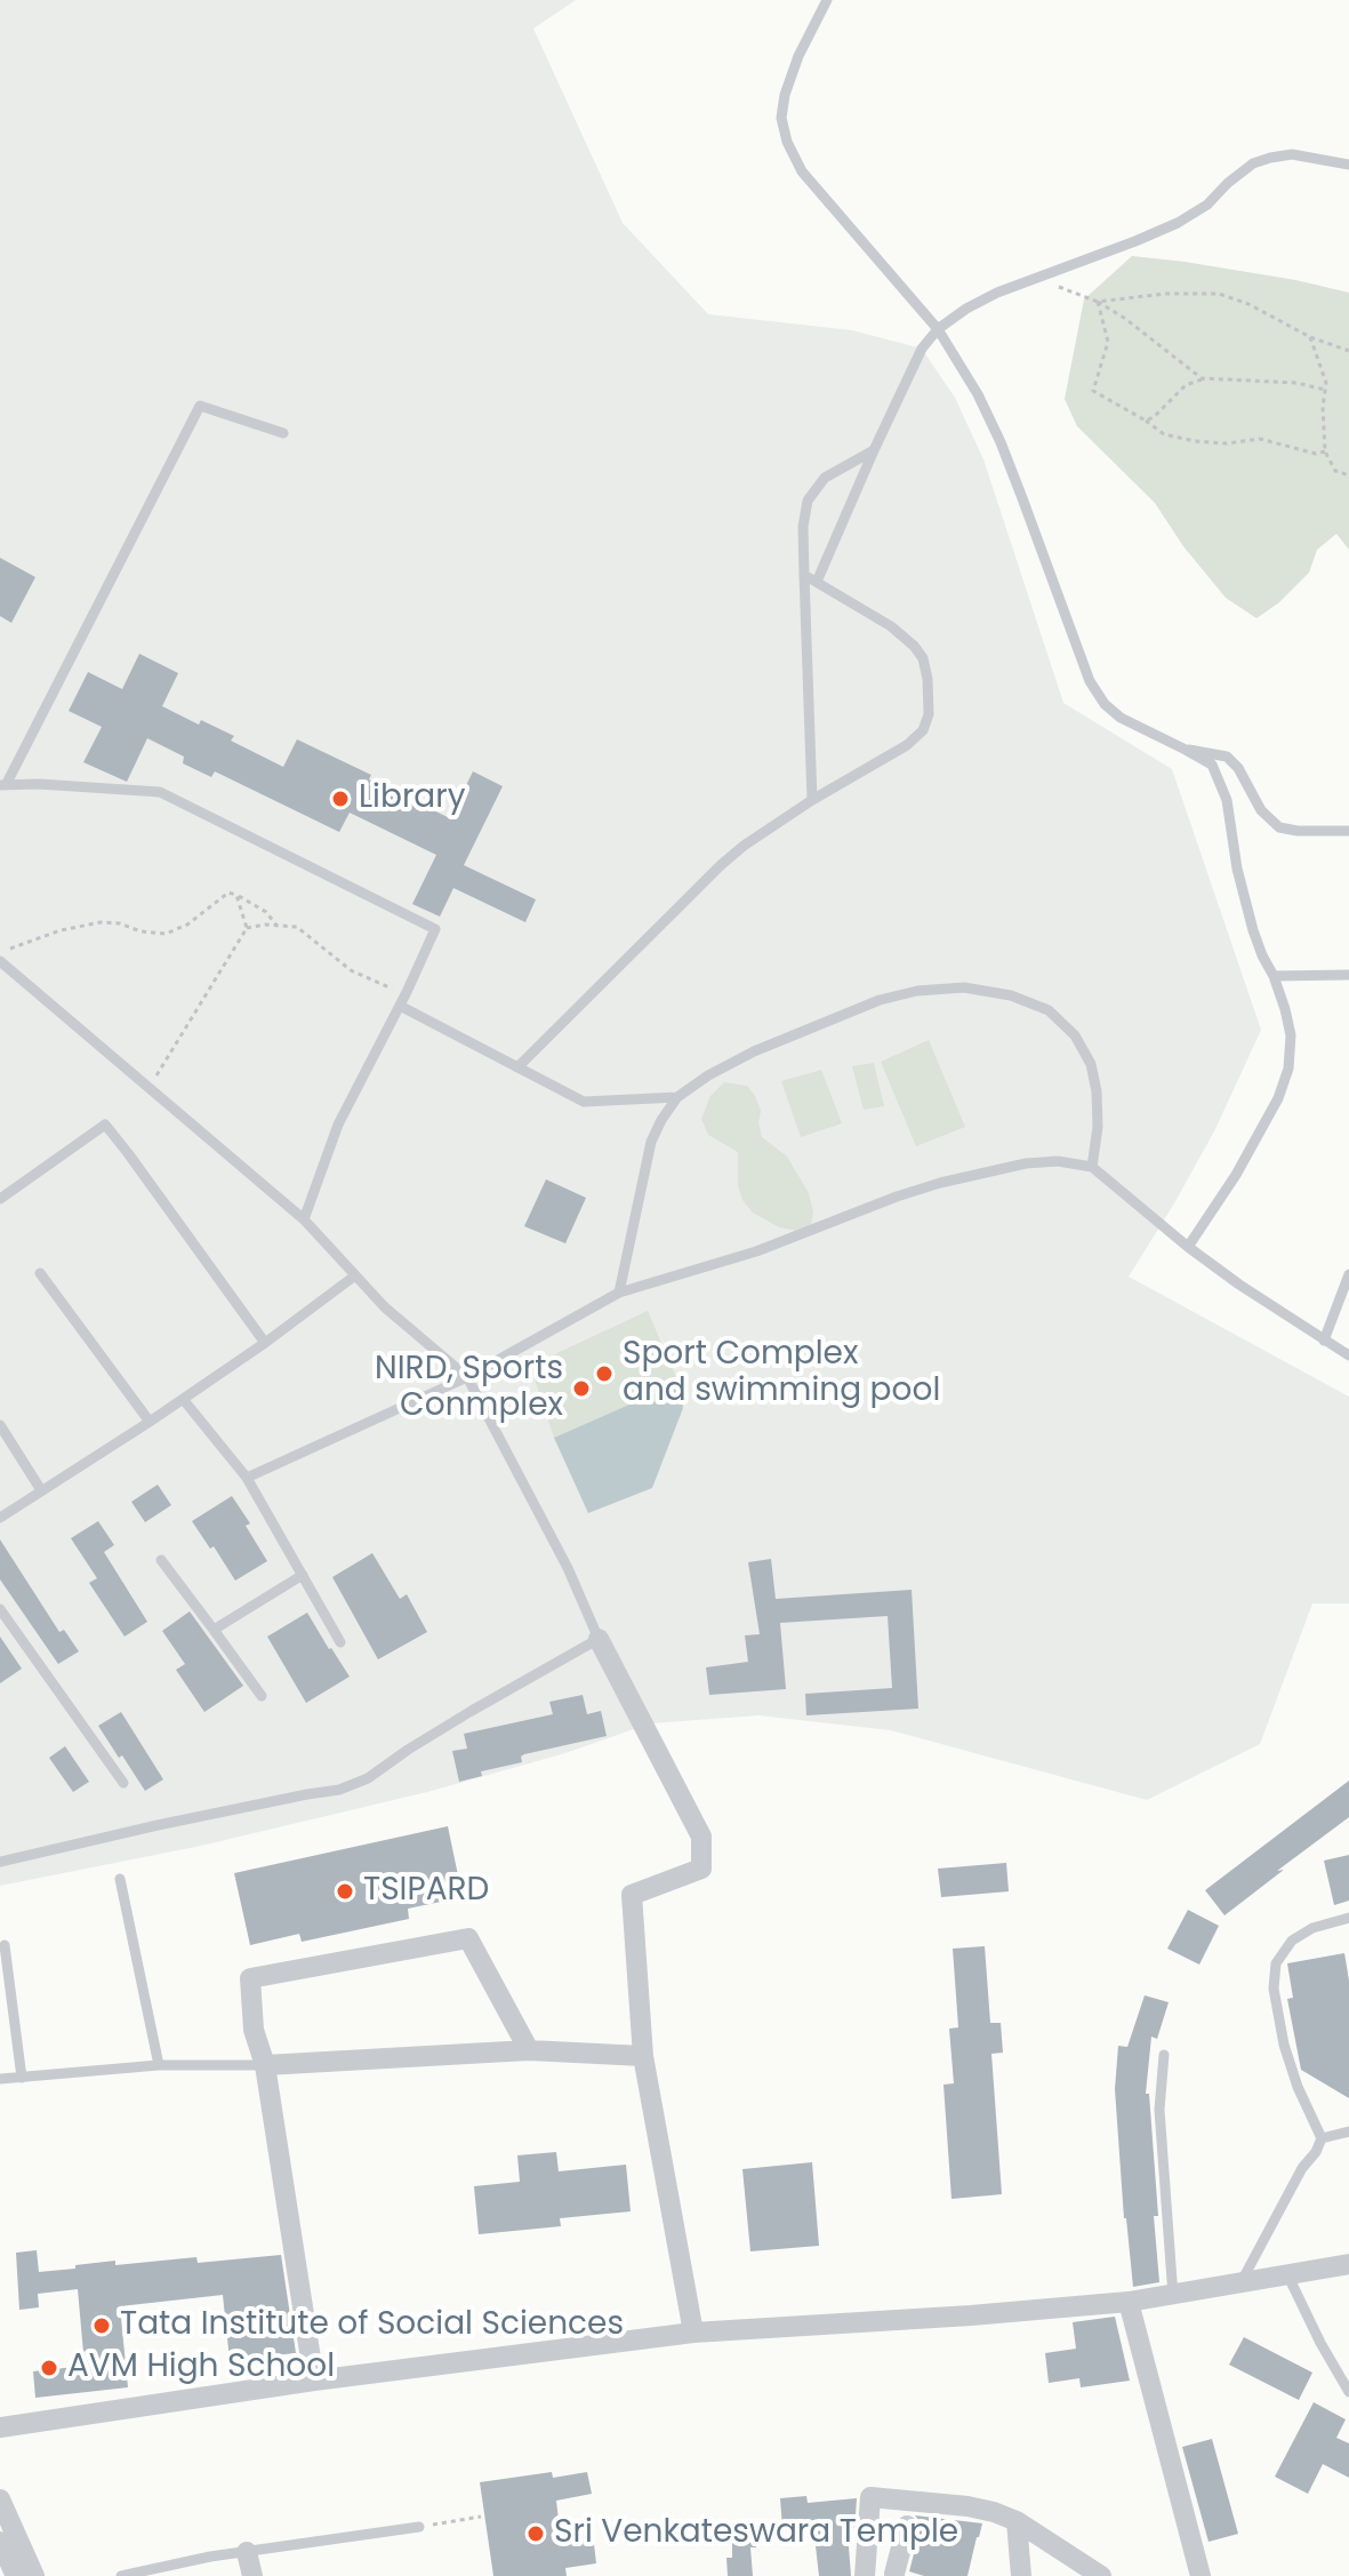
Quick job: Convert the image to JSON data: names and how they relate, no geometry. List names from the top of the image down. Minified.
{"places":["Library","Sport Complex and swimming pool","NIRD, Sports Conmplex","TSIPARD","Tata Institute of Social Sciences","AVM High School","Sri Venkateswara Temple"]}
